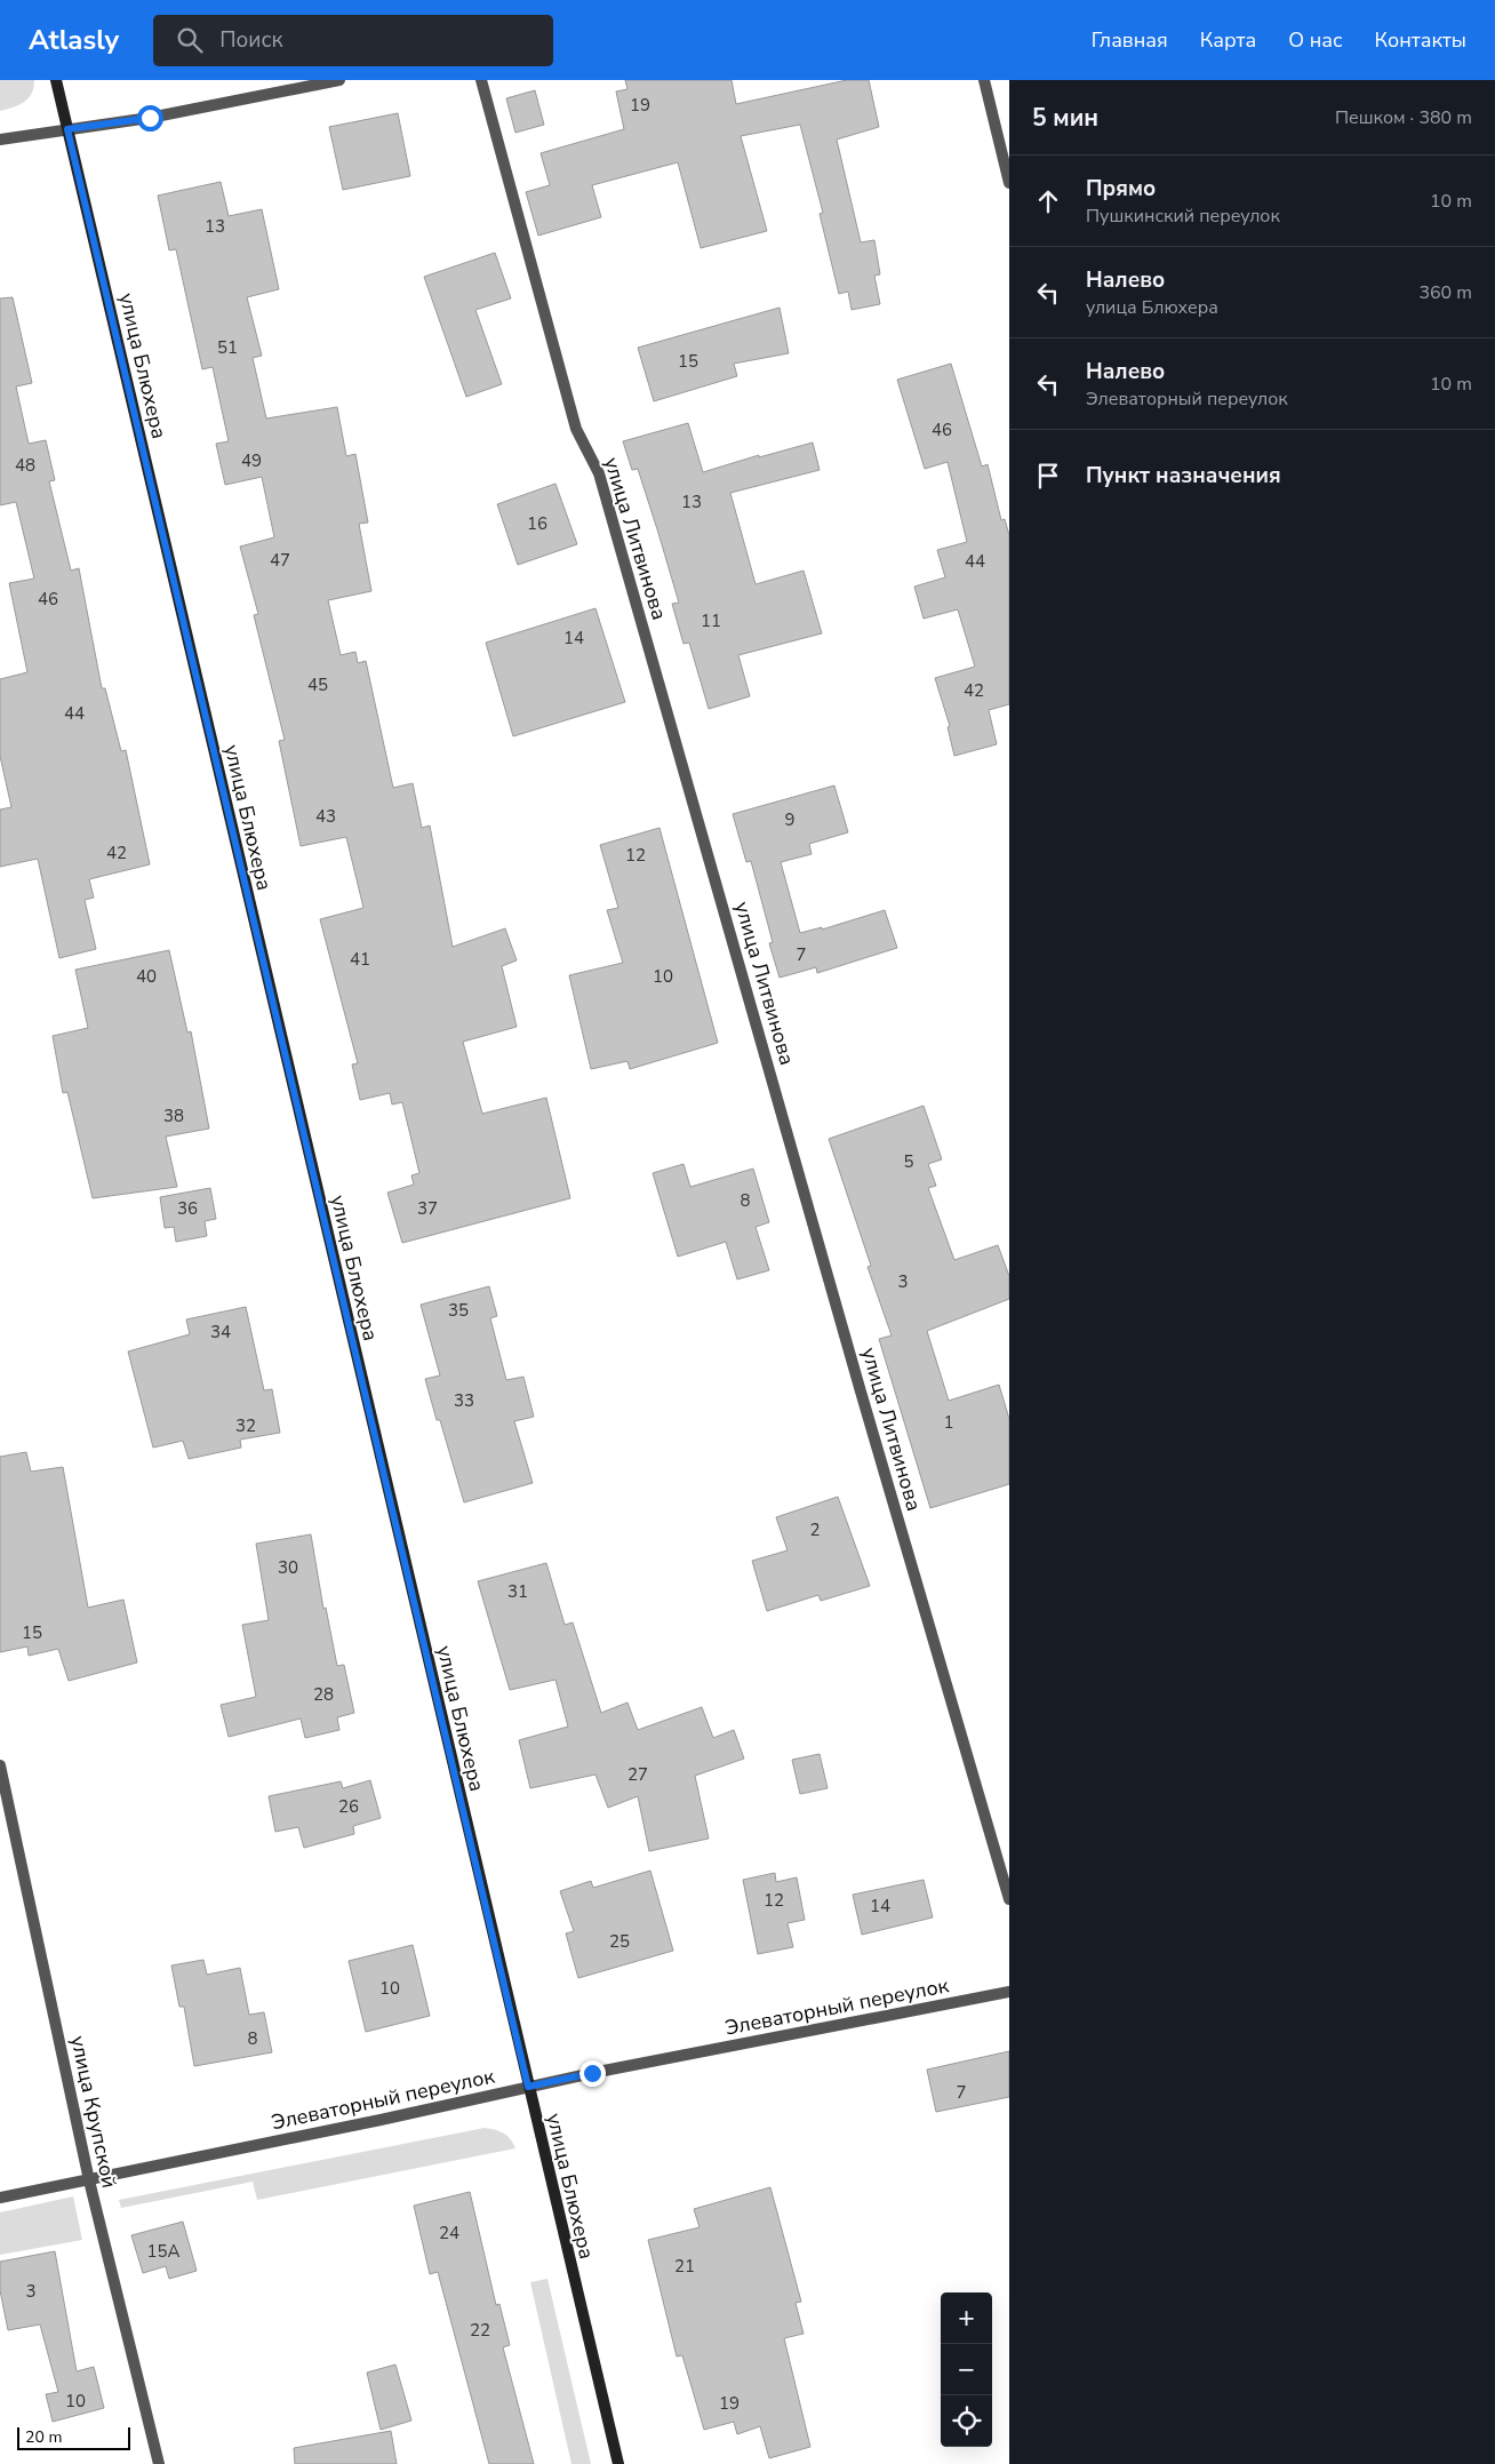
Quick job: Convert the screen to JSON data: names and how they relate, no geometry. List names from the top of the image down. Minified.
{"streets":{"street":["улица Блюхера","улица Литвинова","Элеваторный переулок","улица Крупской"]},"crossings":[["улица Блюхера","Элеваторный переулок"],["Элеваторный переулок","улица Крупской"]],"house_numbers":["19","13","51","15","46","49","48","13","16","47","44","46","11","14","45","42","44","43","9","42","12","7","41","40","10","38","5","8","36","37","3","35","34","33","1","32","2","30","31","15","28","27","26","12","14","25","10","8","7","24","15А","21","3","22","10","19"],"scale_bar":"20 m","page":{"header":"Atlasly","search":"Поиск","nav":["Главная","Карта","О нас","Контакты"],"heading":["5 мин","Пешком · 380 m"],"list":[["Прямо","Пушкинский переулок","10 m"],["Налево","улица Блюхера","360 m"],["Налево","Элеваторный переулок","10 m"],"Пункт назначения"],"map_buttons":["+","−"],"scale":"20 m"}}
